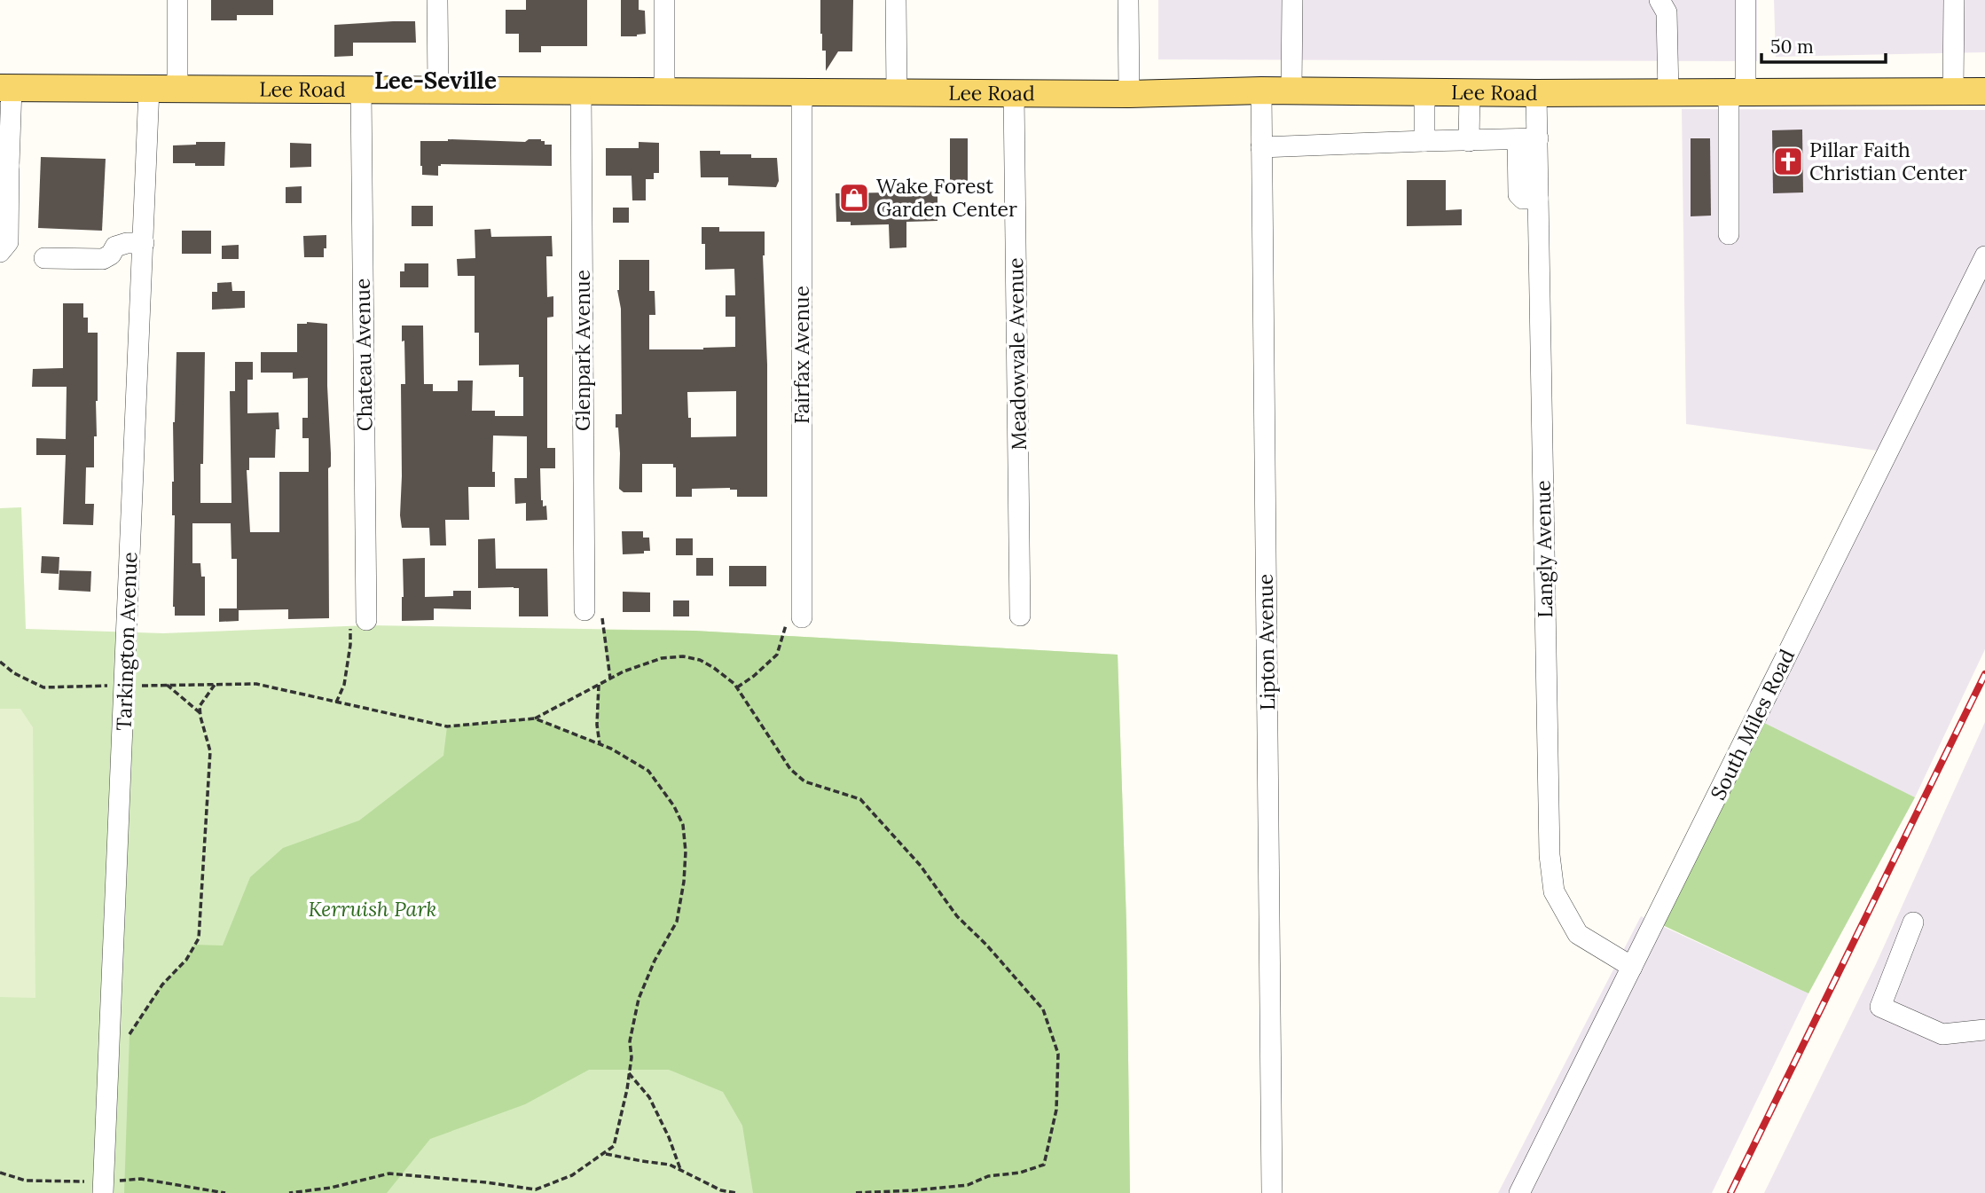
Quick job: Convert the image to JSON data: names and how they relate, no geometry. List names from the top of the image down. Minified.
{"streets":{"main road":["Lee Road"],"street":["Glenpark Avenue","Meadowvale Avenue","Chateau Avenue","Fairfax Avenue","Langly Avenue","Tarkington Avenue","Lipton Avenue","South Miles Road"]},"crossings":[["Lee Road","Glenpark Avenue"],["Lee Road","Meadowvale Avenue"],["Lee Road","Chateau Avenue"],["Lee Road","Fairfax Avenue"],["Lee Road","Langly Avenue"],["Lee Road","Tarkington Avenue"],["Lee Road","Lipton Avenue"],["Langly Avenue","South Miles Road"]],"districts":["Lee-Seville"],"parks":["Kerruish Park"],"places":{"church":["Pillar Faith Christian Center"],"shop":["Wake Forest Garden Center"]},"scale_bar":"50 m"}
